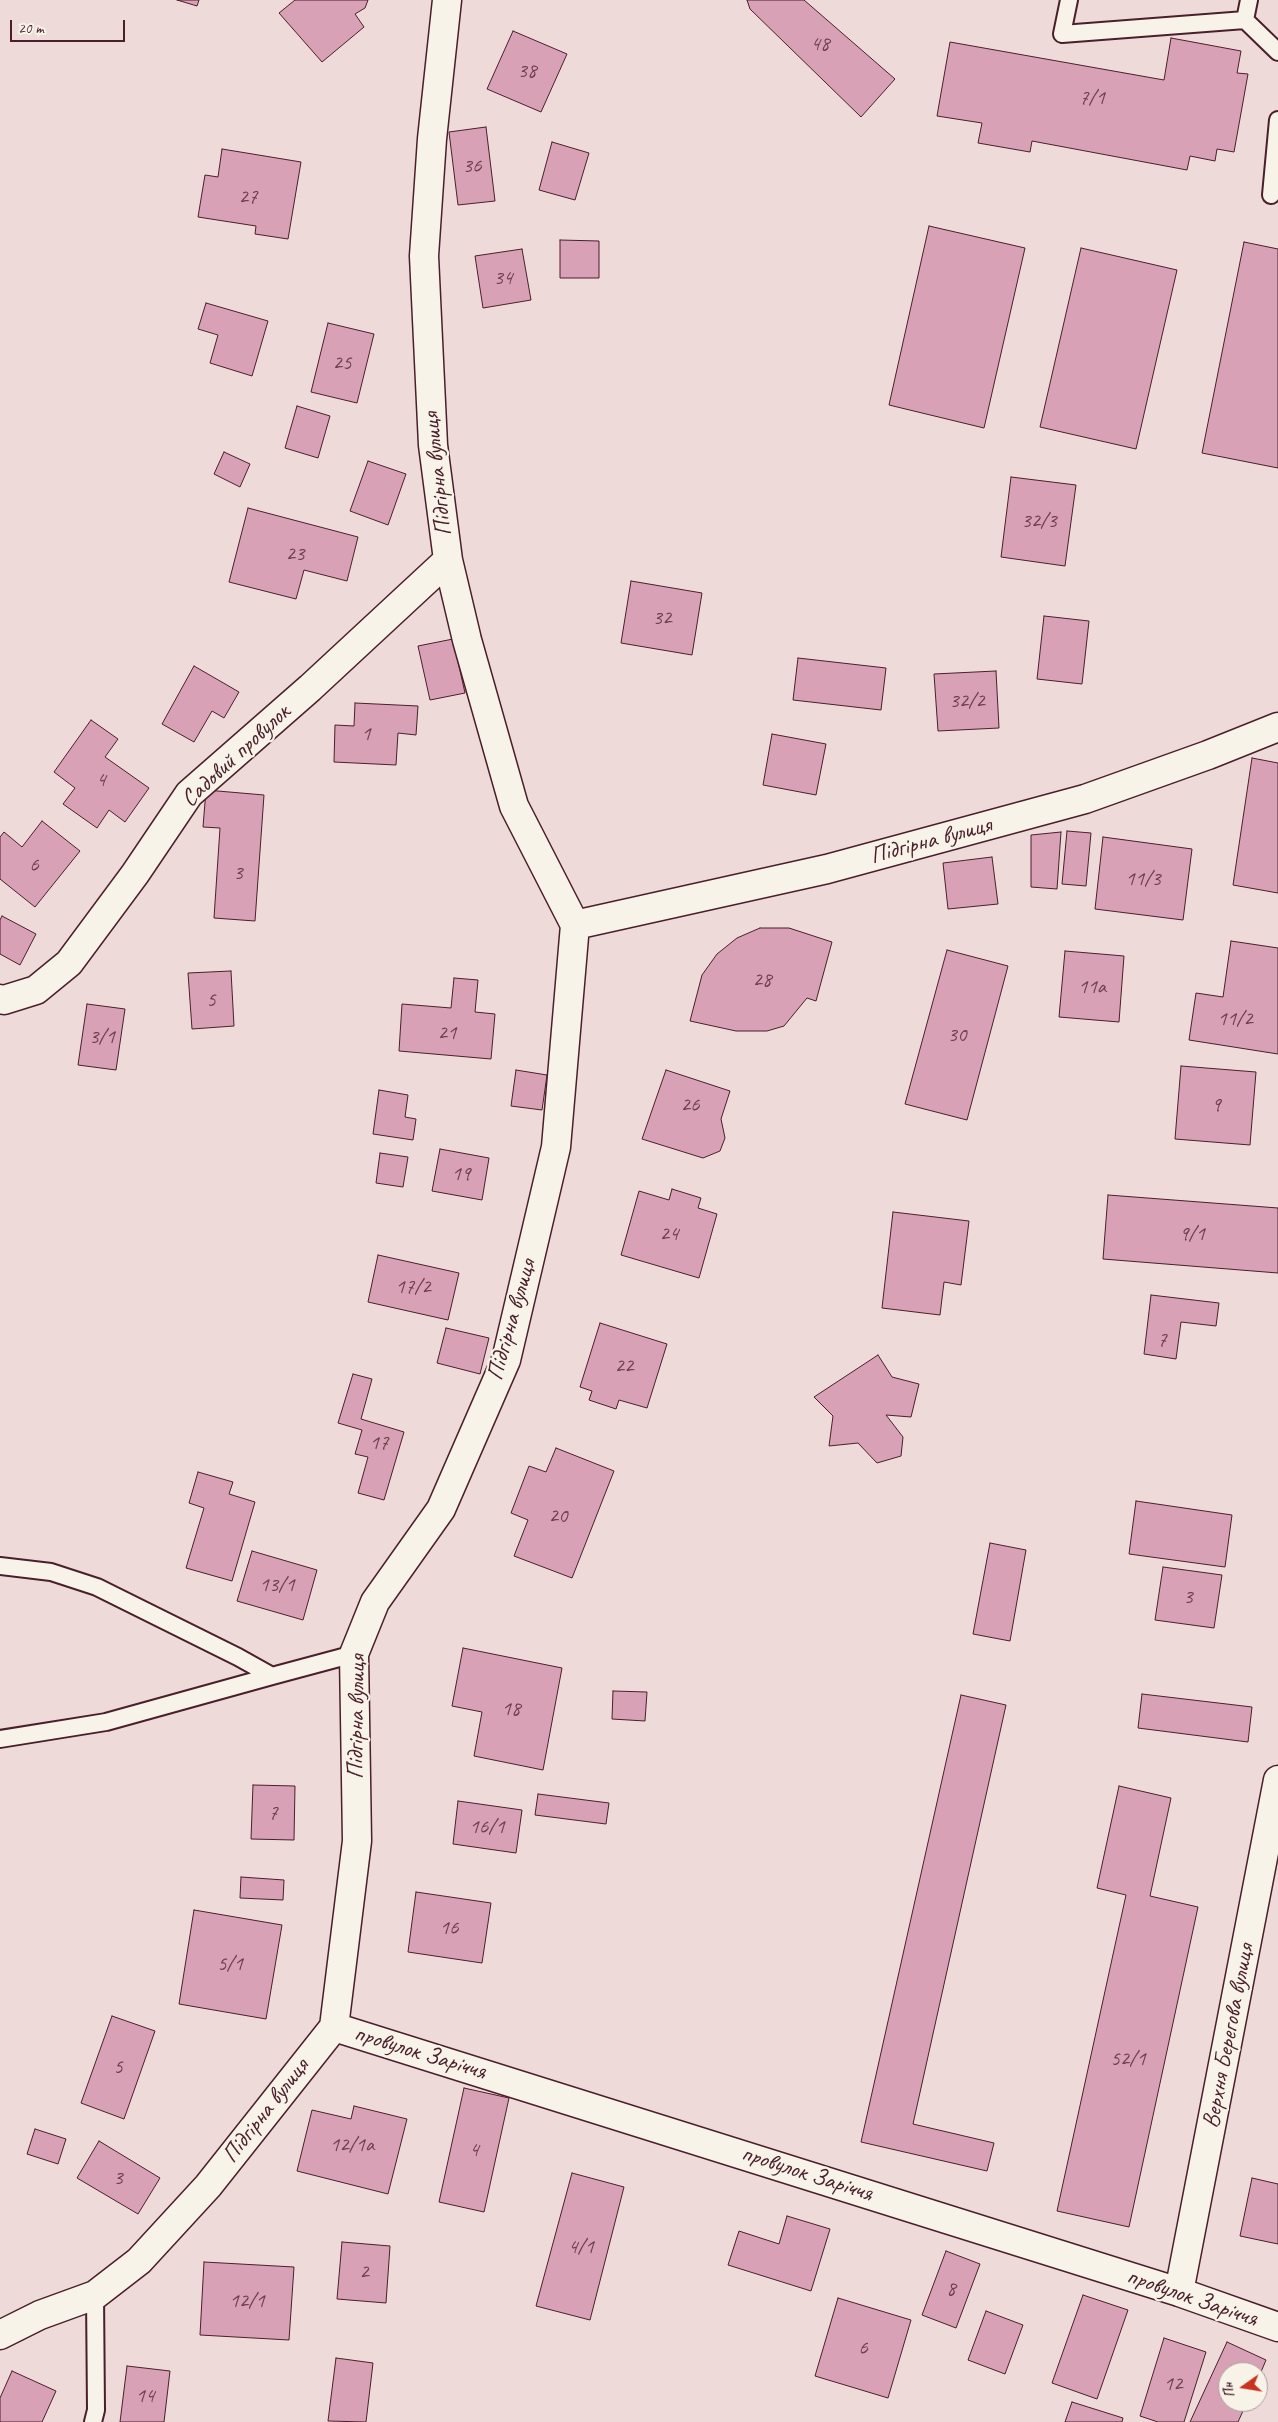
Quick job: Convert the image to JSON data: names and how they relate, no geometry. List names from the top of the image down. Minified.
{"streets":{"street":["Підгірна вулиця","Садовий провулок","Верхня Берегова вулиця","провулок Заріччя"]},"crossings":[["Підгірна вулиця","Садовий провулок"],["Підгірна вулиця","провулок Заріччя"],["Верхня Берегова вулиця","провулок Заріччя"]],"house_numbers":["48","38","7/1","36","27","34","25","32/3","23","32","32/2","1","4","6","3","11/3","28","11а","5","11/2","21","30","3/1","26","9","19","24","9/1","17/2","7","22","17","20","13/1","3","18","7","16/1","16","5/1","52/1","5","12/1а","4","3","4/1","2","8","12/1","6","12","14"],"scale_bar":"20 m","north":"left"}
